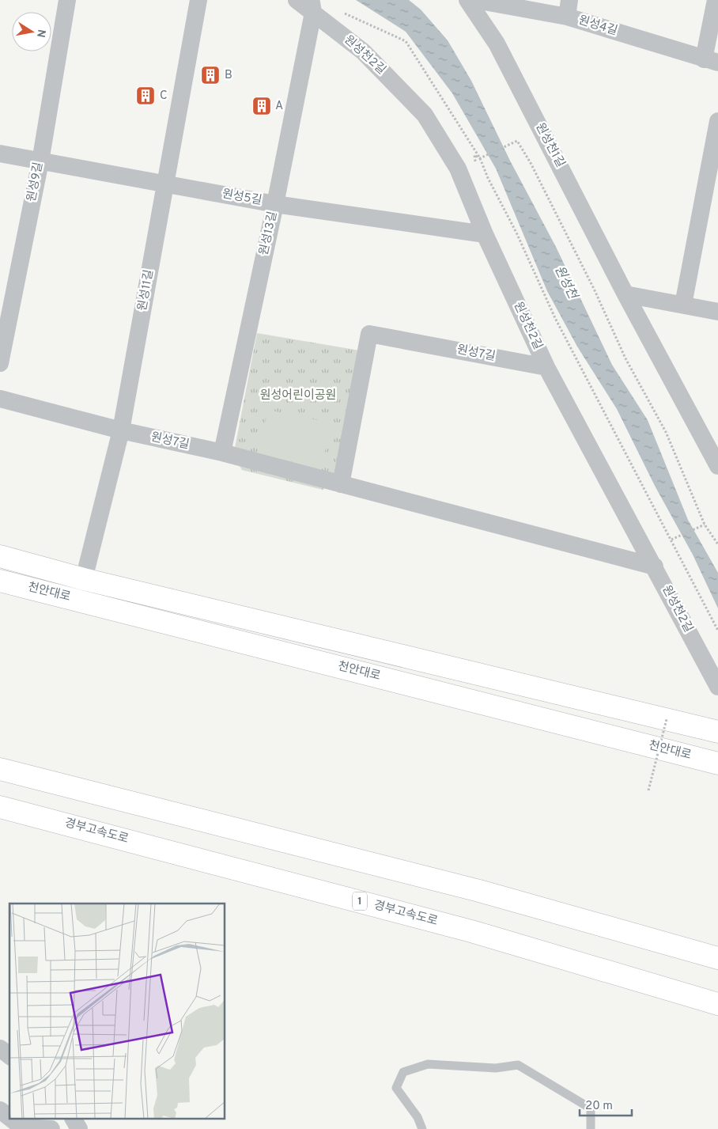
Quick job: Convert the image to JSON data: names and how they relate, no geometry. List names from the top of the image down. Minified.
{"streets":{"main road":["천안대로","경부고속도로","1"],"street":["원성4길","원성천2길","원성천1길","원성9길","원성5길","원성13길","원성11길","원성7길"]},"crossings":[["원성천2길","원성5길"],["원성천2길","원성13길"],["원성천2길","원성7길"],["원성9길","원성5길"],["원성5길","원성13길"],["원성5길","원성11길"],["원성13길","원성7길"],["원성11길","원성7길"],["원성11길","천안대로"]],"water":["원성천"],"parks":["원성어린이공원"],"places":{"building":["B","C","A"]},"scale_bar":"20 m","north":"right"}
